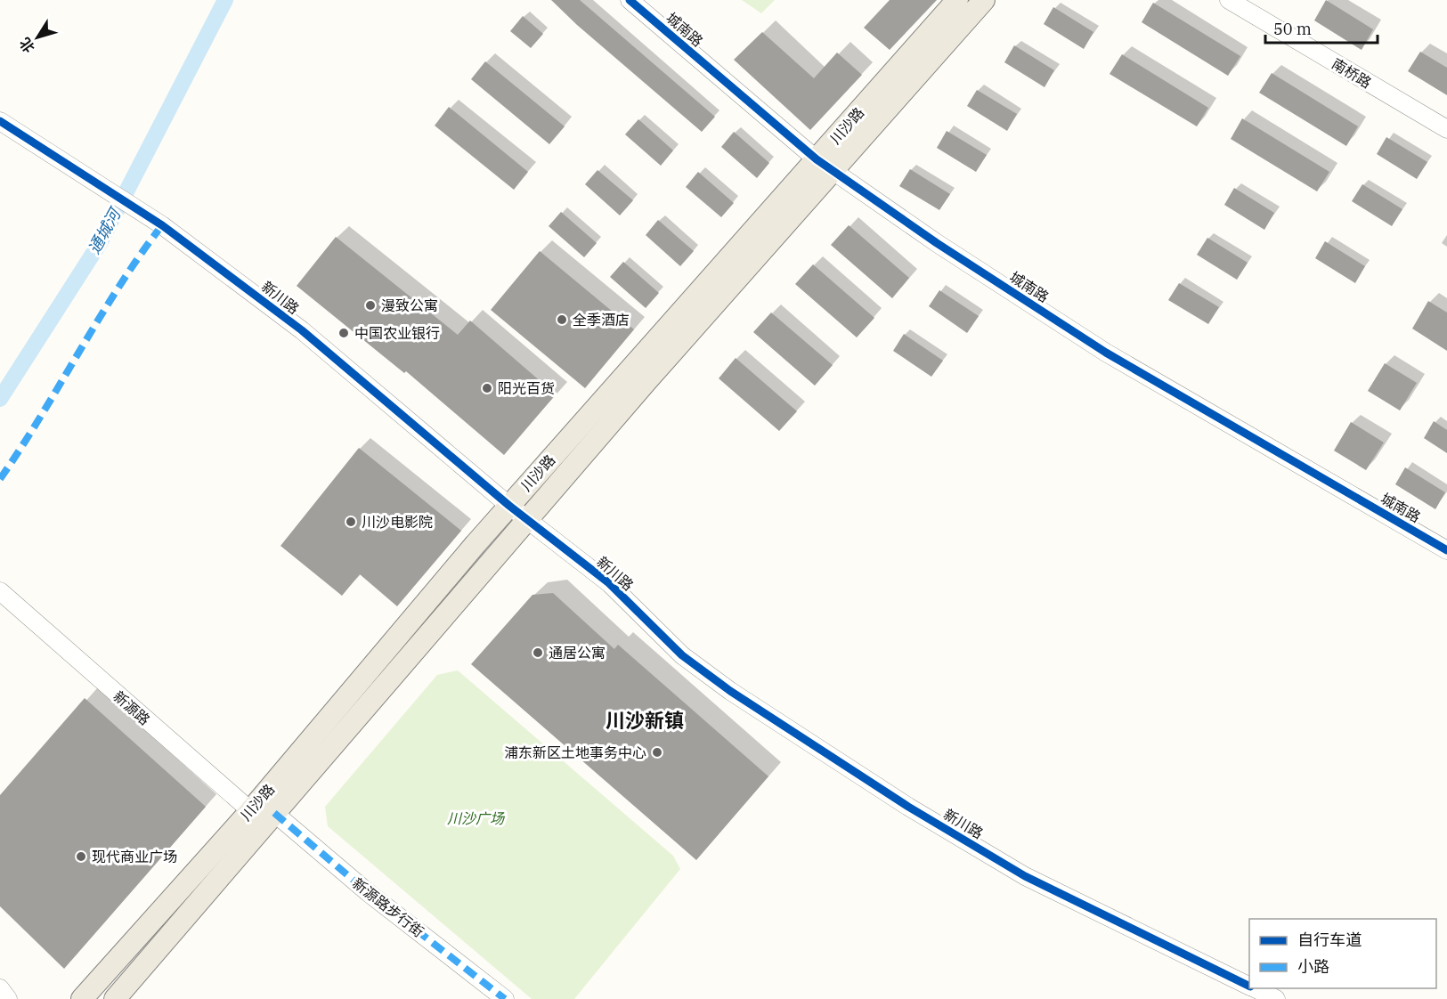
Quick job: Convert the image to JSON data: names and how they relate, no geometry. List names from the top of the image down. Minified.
{"streets":{"main road":["川沙路"],"street":["城南路","南桥路","新川路","新源路","新源路步行街"]},"crossings":[["城南路","川沙路"],["川沙路","新川路"],["川沙路","新源路"],["川沙路","新源路步行街"],["新源路","新源路步行街"]],"districts":["川沙新镇"],"water":["通城河"],"parks":["川沙广场"],"places":["漫致公寓","全季酒店","中国农业银行","阳光百货","川沙电影院","通居公寓","浦东新区土地事务中心","现代商业广场"],"legend":["自行车道","小路"],"scale_bar":"50 m","north":"bottom left"}
